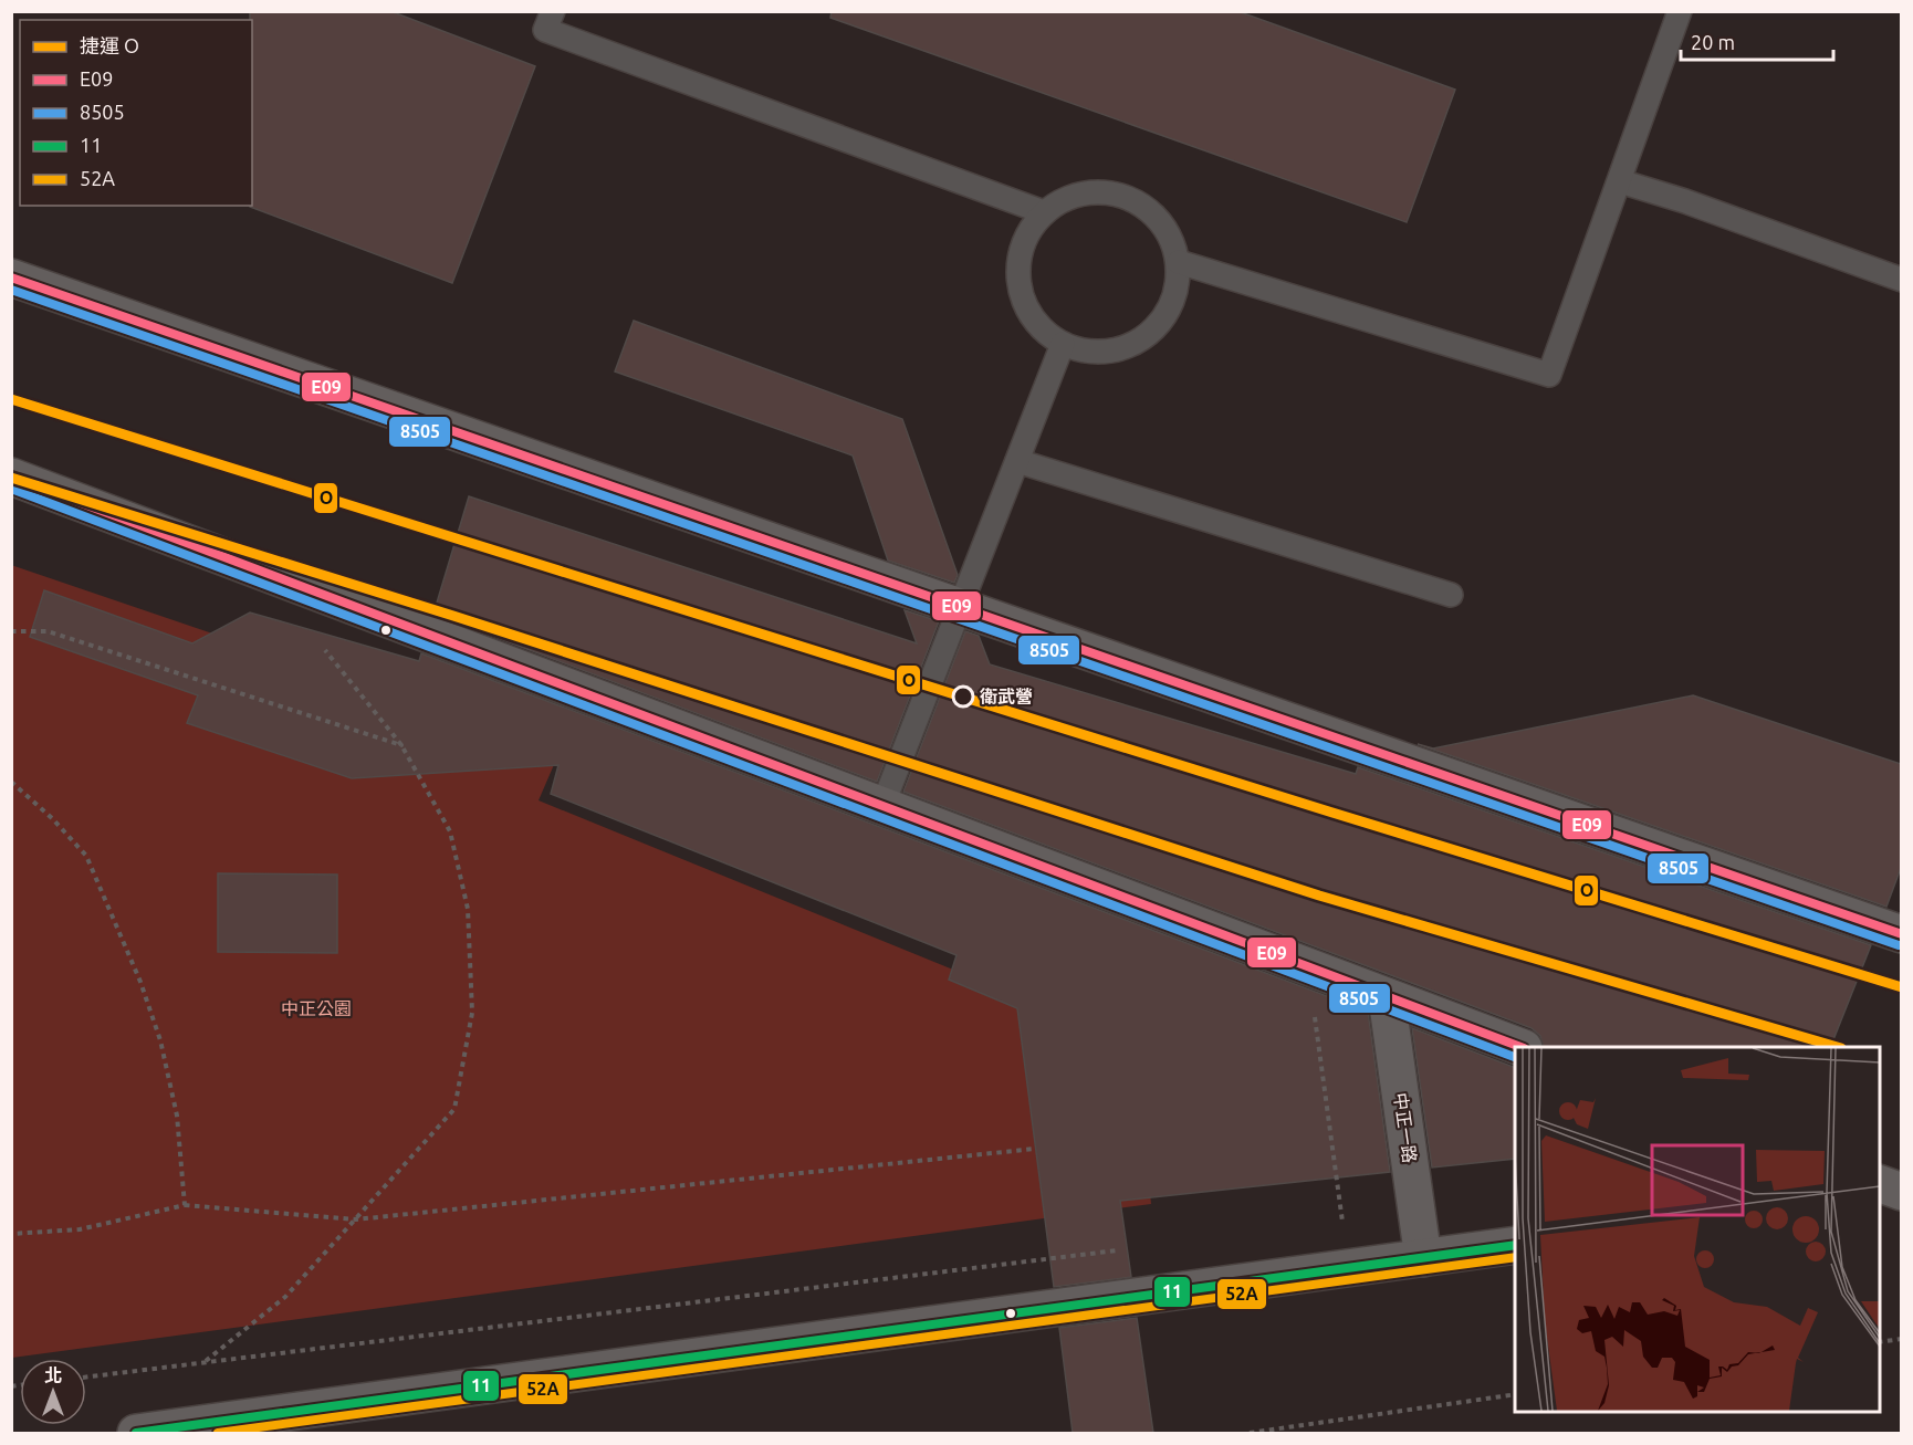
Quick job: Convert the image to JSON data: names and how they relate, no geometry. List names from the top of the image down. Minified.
{"streets":{"street":["中正一路"]},"parks":["中正公園"],"places":["衛武營"],"lines":["transit line E09","transit line 8505","metro line O","transit line 11","transit line 52A"],"legend":["捷運 O","E09","8505","11","52A"],"scale_bar":"20 m","north":"top"}
